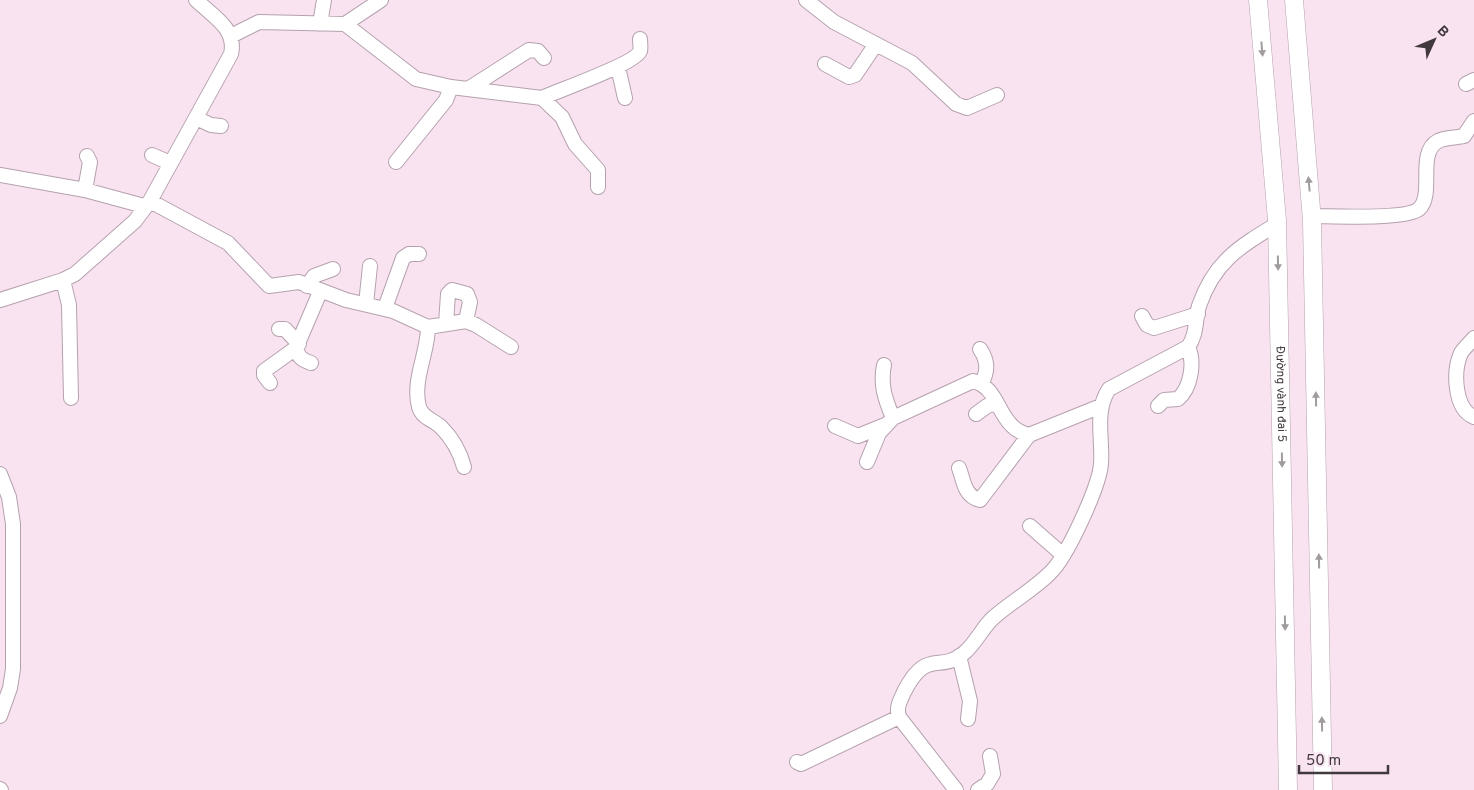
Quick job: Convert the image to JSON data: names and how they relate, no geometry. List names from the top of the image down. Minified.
{"streets":{"main road":["Đường vành đai 5"]},"scale_bar":"50 m","north":"top right"}
